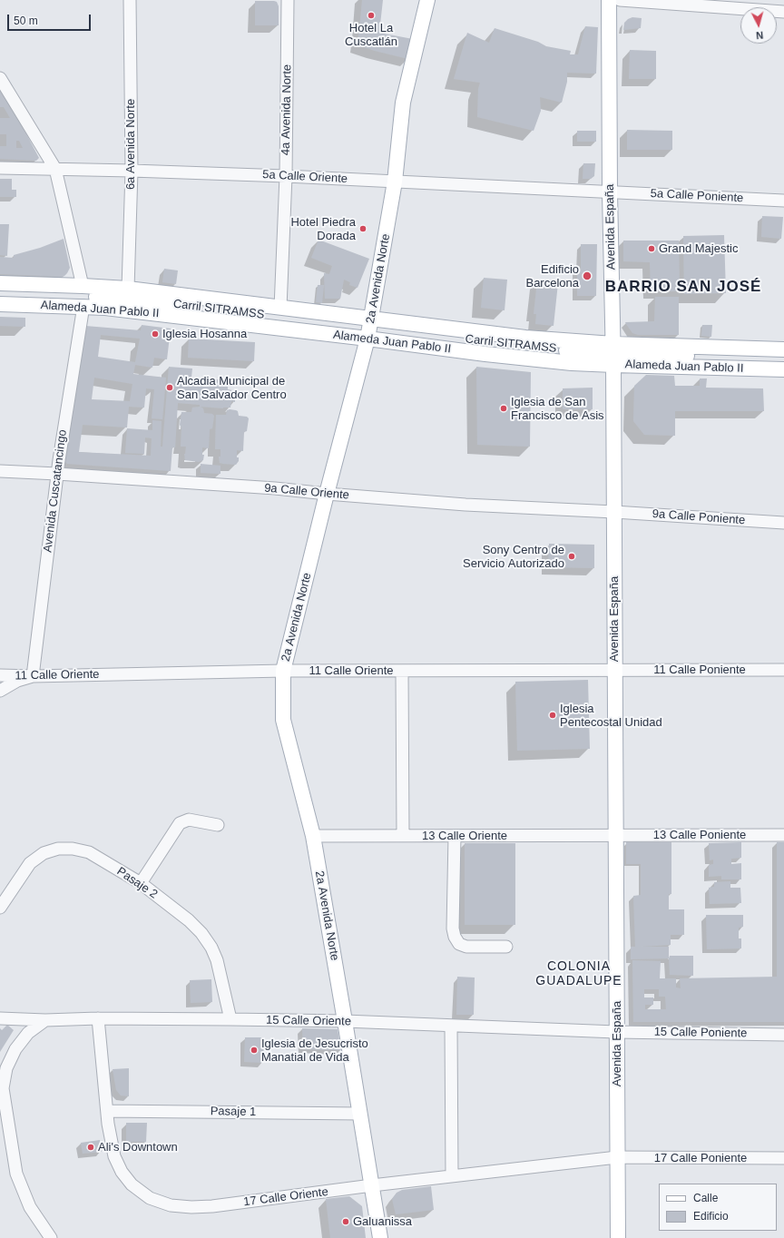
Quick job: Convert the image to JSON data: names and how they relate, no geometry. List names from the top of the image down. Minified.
{"streets":{"main road":["Avenida España","2a Avenida Norte","Alameda Juan Pablo II","Carril SITRAMSS"],"street":["4a Avenida Norte","6a Avenida Norte","5a Calle Oriente","5a Calle Poniente","Avenida Cuscatancingo","9a Calle Oriente","9a Calle Poniente","11 Calle Poniente","11 Calle Oriente","13 Calle Poniente","13 Calle Oriente","Pasaje 2","15 Calle Oriente","15 Calle Poniente","Pasaje 1","17 Calle Poniente","17 Calle Oriente"]},"crossings":[["4a Avenida Norte","5a Calle Oriente"],["4a Avenida Norte","Alameda Juan Pablo II"],["6a Avenida Norte","5a Calle Oriente"],["6a Avenida Norte","Alameda Juan Pablo II"],["5a Calle Oriente","5a Calle Poniente"],["5a Calle Oriente","Avenida España"],["5a Calle Oriente","2a Avenida Norte"],["5a Calle Poniente","Avenida España"],["Avenida España","Alameda Juan Pablo II"],["Avenida España","9a Calle Oriente"],["Avenida España","9a Calle Poniente"],["Avenida España","11 Calle Poniente"],["Avenida España","11 Calle Oriente"],["Avenida España","13 Calle Poniente"],["Avenida España","13 Calle Oriente"],["Avenida España","15 Calle Oriente"],["Avenida España","15 Calle Poniente"],["Avenida España","17 Calle Poniente"],["Avenida España","17 Calle Oriente"],["2a Avenida Norte","Alameda Juan Pablo II"],["2a Avenida Norte","Carril SITRAMSS"],["2a Avenida Norte","9a Calle Oriente"],["2a Avenida Norte","11 Calle Oriente"],["2a Avenida Norte","13 Calle Oriente"],["2a Avenida Norte","15 Calle Oriente"],["2a Avenida Norte","Pasaje 1"],["2a Avenida Norte","17 Calle Oriente"],["Alameda Juan Pablo II","Carril SITRAMSS"],["Alameda Juan Pablo II","Avenida Cuscatancingo"],["Avenida Cuscatancingo","9a Calle Oriente"],["Avenida Cuscatancingo","11 Calle Oriente"],["9a Calle Oriente","9a Calle Poniente"],["11 Calle Poniente","11 Calle Oriente"],["13 Calle Poniente","13 Calle Oriente"],["Pasaje 2","15 Calle Oriente"],["15 Calle Oriente","15 Calle Poniente"],["15 Calle Oriente","17 Calle Oriente"],["Pasaje 1","17 Calle Oriente"],["17 Calle Poniente","17 Calle Oriente"]],"districts":["BARRIO SAN JOSÉ","COLONIA GUADALUPE"],"places":["Hotel La Cuscatlán","Hotel Piedra Dorada","Grand Majestic","Edificio Barcelona","Iglesia Hosanna","Alcadia Municipal de San Salvador Centro","Iglesia de San Francisco de Asis","Sony Centro de Servicio Autorizado","Iglesia Pentecostal Unidad","Iglesia de Jesucristo Manatial de Vida","Ali's Downtown","Galuanissa"],"legend":["Calle","Edificio"],"scale_bar":"50 m","north":"bottom"}
